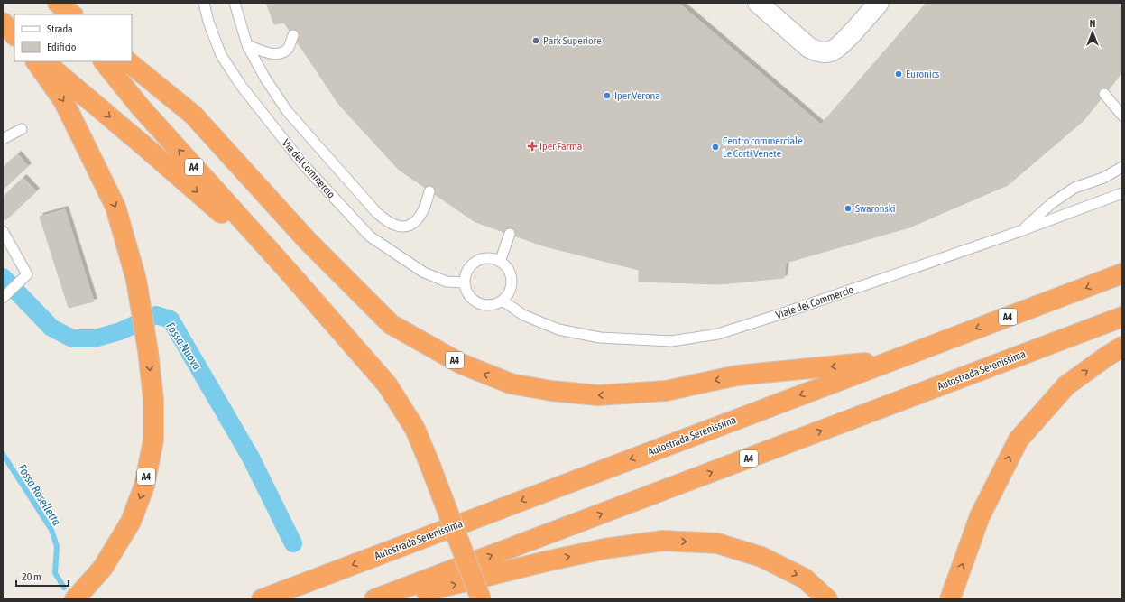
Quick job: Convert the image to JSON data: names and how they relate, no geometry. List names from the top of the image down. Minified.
{"streets":{"highway":["A4","Autostrada Serenissima"],"lane":["Via del Commercio","Viale del Commercio"]},"crossings":[["A4","Autostrada Serenissima"],["Via del Commercio","Viale del Commercio"]],"water":["Fossa Nuova","Fossa Roselletta"],"places":{"other":["Park Superiore","Euronics","Iper Verona","Centro commerciale Le Corti Venete","Swaronski"],"health":["Iper Farma"]},"legend":["Strada","Edificio"],"scale_bar":"20 m","north":"top"}
